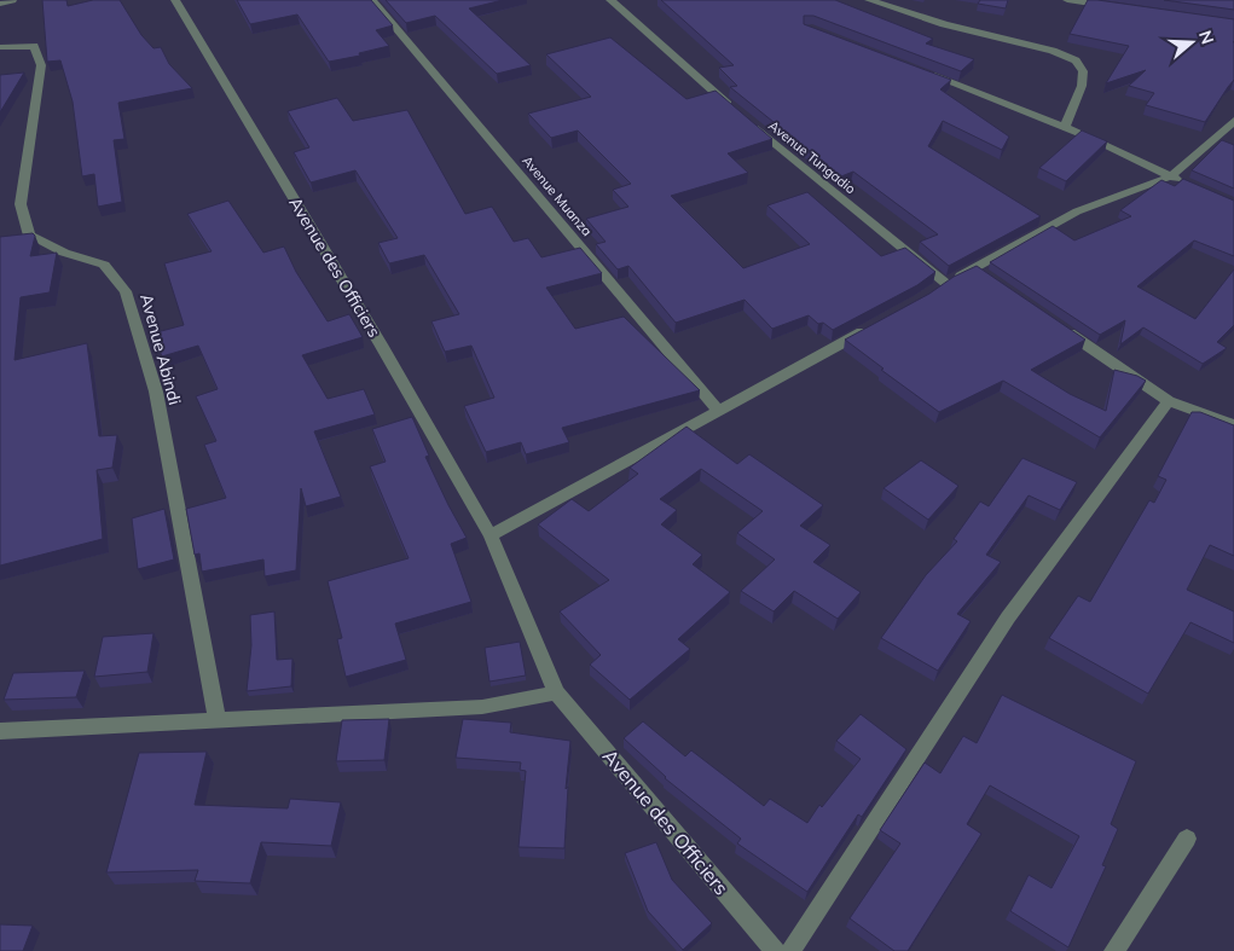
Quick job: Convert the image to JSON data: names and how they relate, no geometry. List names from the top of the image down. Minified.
{"streets":{"street":["Avenue Tungadio","Avenue Muanza","Avenue des Officiers","Avenue Abindi"]},"north":"right"}
